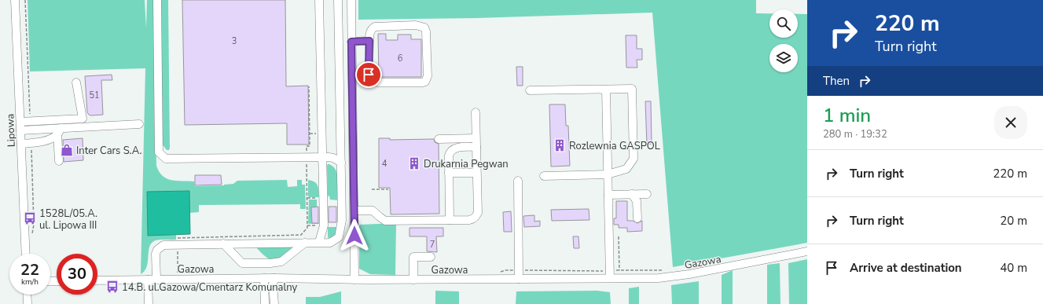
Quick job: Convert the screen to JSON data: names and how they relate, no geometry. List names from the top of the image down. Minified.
{"streets":{"street":["Lipowa","Gazowa"]},"places":{"building":["Rozlewnia GASPOL","Drukarnia Pegwan"],"shop":["Inter Cars S.A."],"bus stop":["1528L/05.A. ul. Lipowa III","14.B. ul.Gazowa/Cmentarz Komunalny"]},"house_numbers":["3","6","51","4","7"],"page":{"turn":["220 m","Turn right"],"then":"Then","heading":["1 min","280 m · 19:32"],"list":[{"name":"Turn right","value":"220 m"},{"name":"Turn right","value":"20 m"},{"name":"Arrive at destination","value":"40 m"}],"speed":"22 km/h","limit":"30"}}
